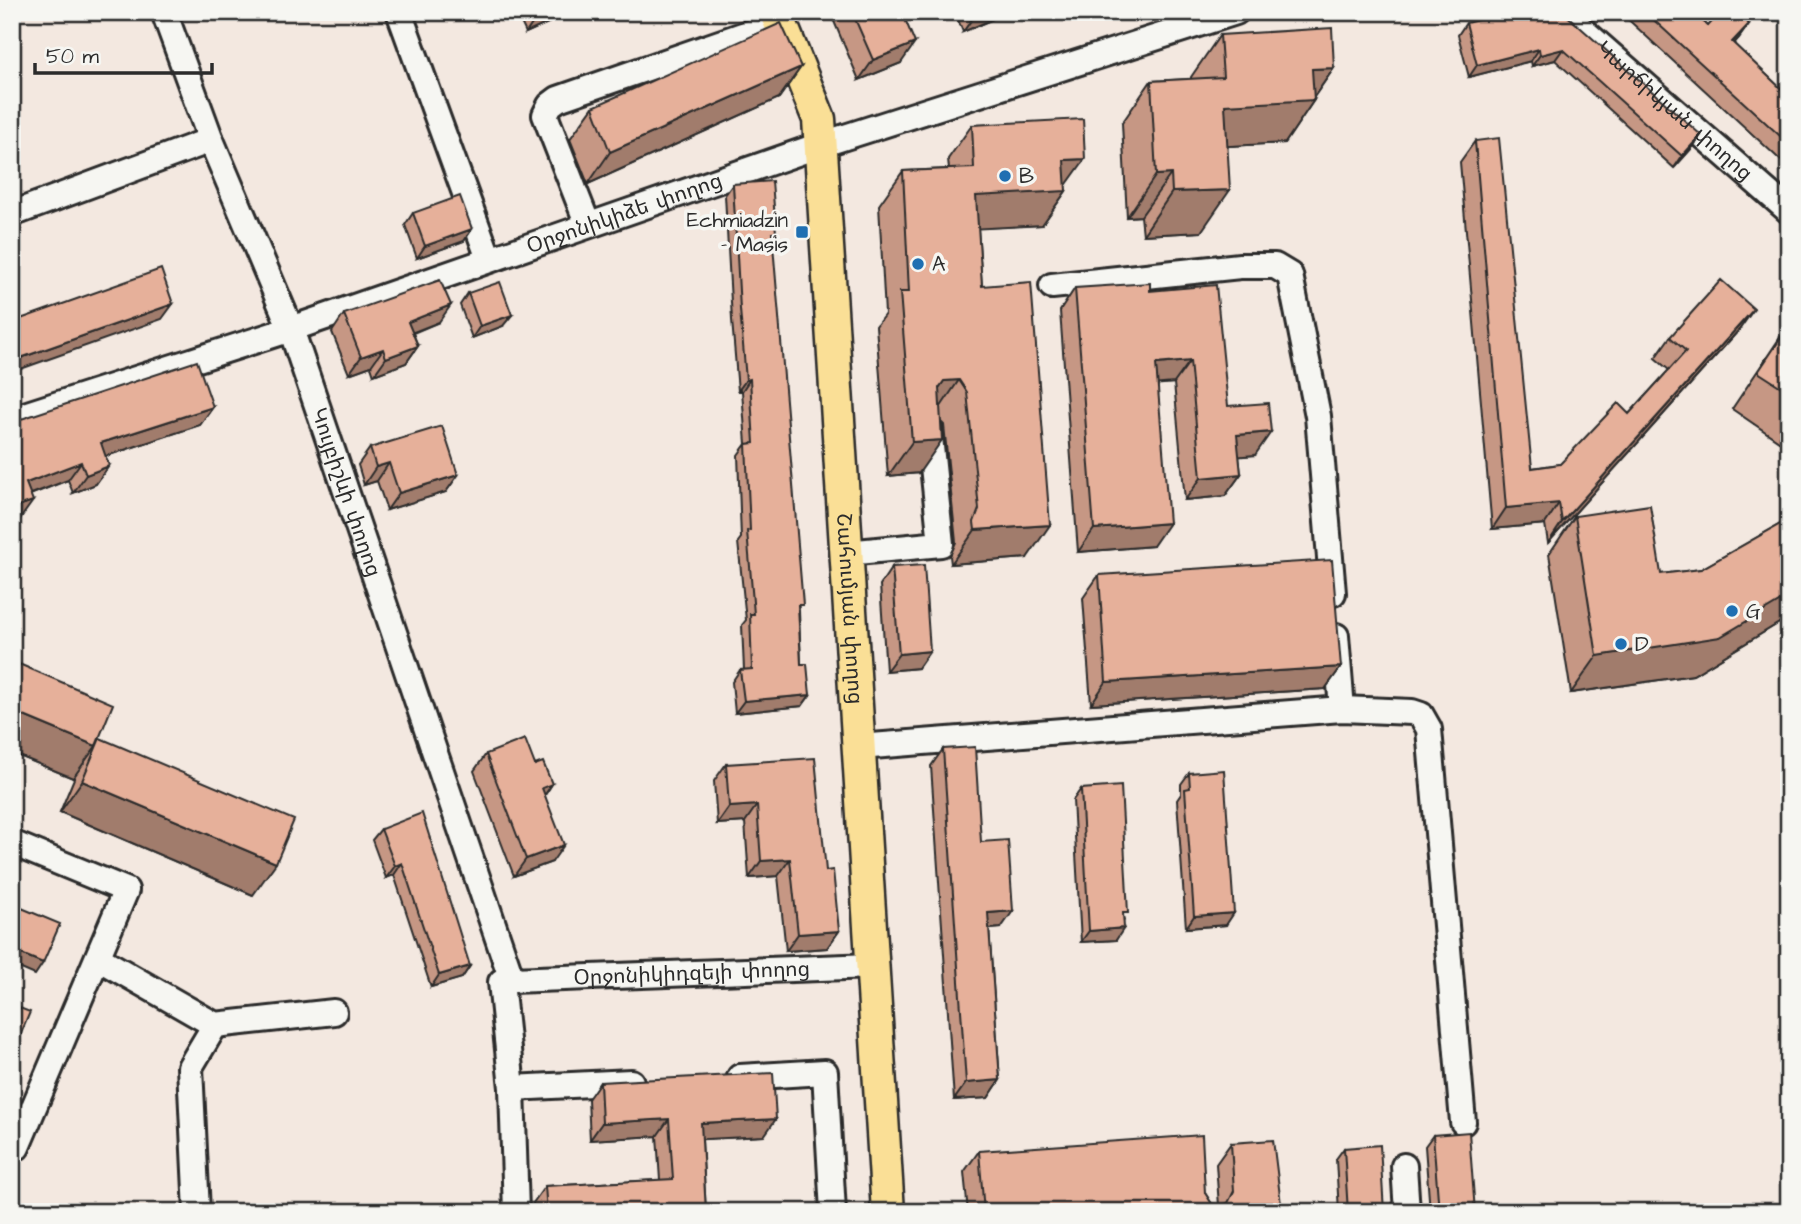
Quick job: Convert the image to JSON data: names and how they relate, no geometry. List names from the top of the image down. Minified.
{"streets":{"main road":["Շահումյան փողոց"],"street":["Կարճիկյան փողոց","Օրջոնիկիձե փողոց","Կույբիշևի փողոց","Օրջոնիկիդզեյի փողոց"]},"crossings":[["Օրջոնիկիձե փողոց","Կույբիշևի փողոց"],["Օրջոնիկիձե փողոց","Շահումյան փողոց"],["Կույբիշևի փողոց","Օրջոնիկիդզեյի փողոց"],["Շահումյան փողոց","Օրջոնիկիդզեյի փողոց"]],"places":{"other":["B","A","G","D"],"transit":["Echmiadzin - Masis"]},"scale_bar":"50 m"}
